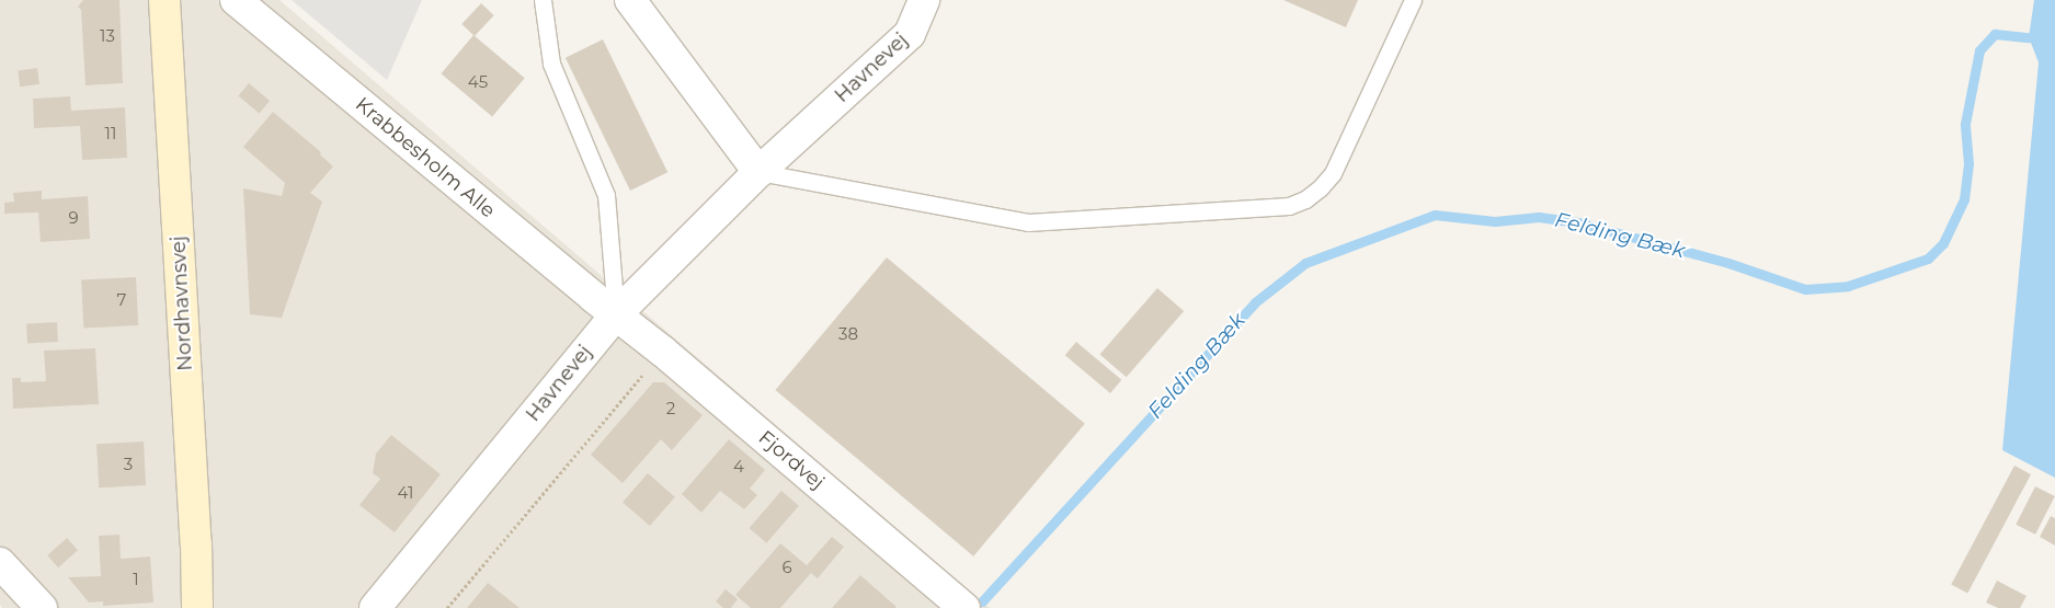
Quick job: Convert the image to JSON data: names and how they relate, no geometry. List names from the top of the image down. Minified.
{"streets":{"street":["Havnevej","Krabbesholm Alle","Nordhavnsvej","Fjordvej"]},"crossings":[["Havnevej","Krabbesholm Alle"],["Havnevej","Fjordvej"],["Krabbesholm Alle","Fjordvej"]],"water":["Felding Bæk"],"house_numbers":["13","45","11","9","7","38","2","3","4","41","6","1"]}
